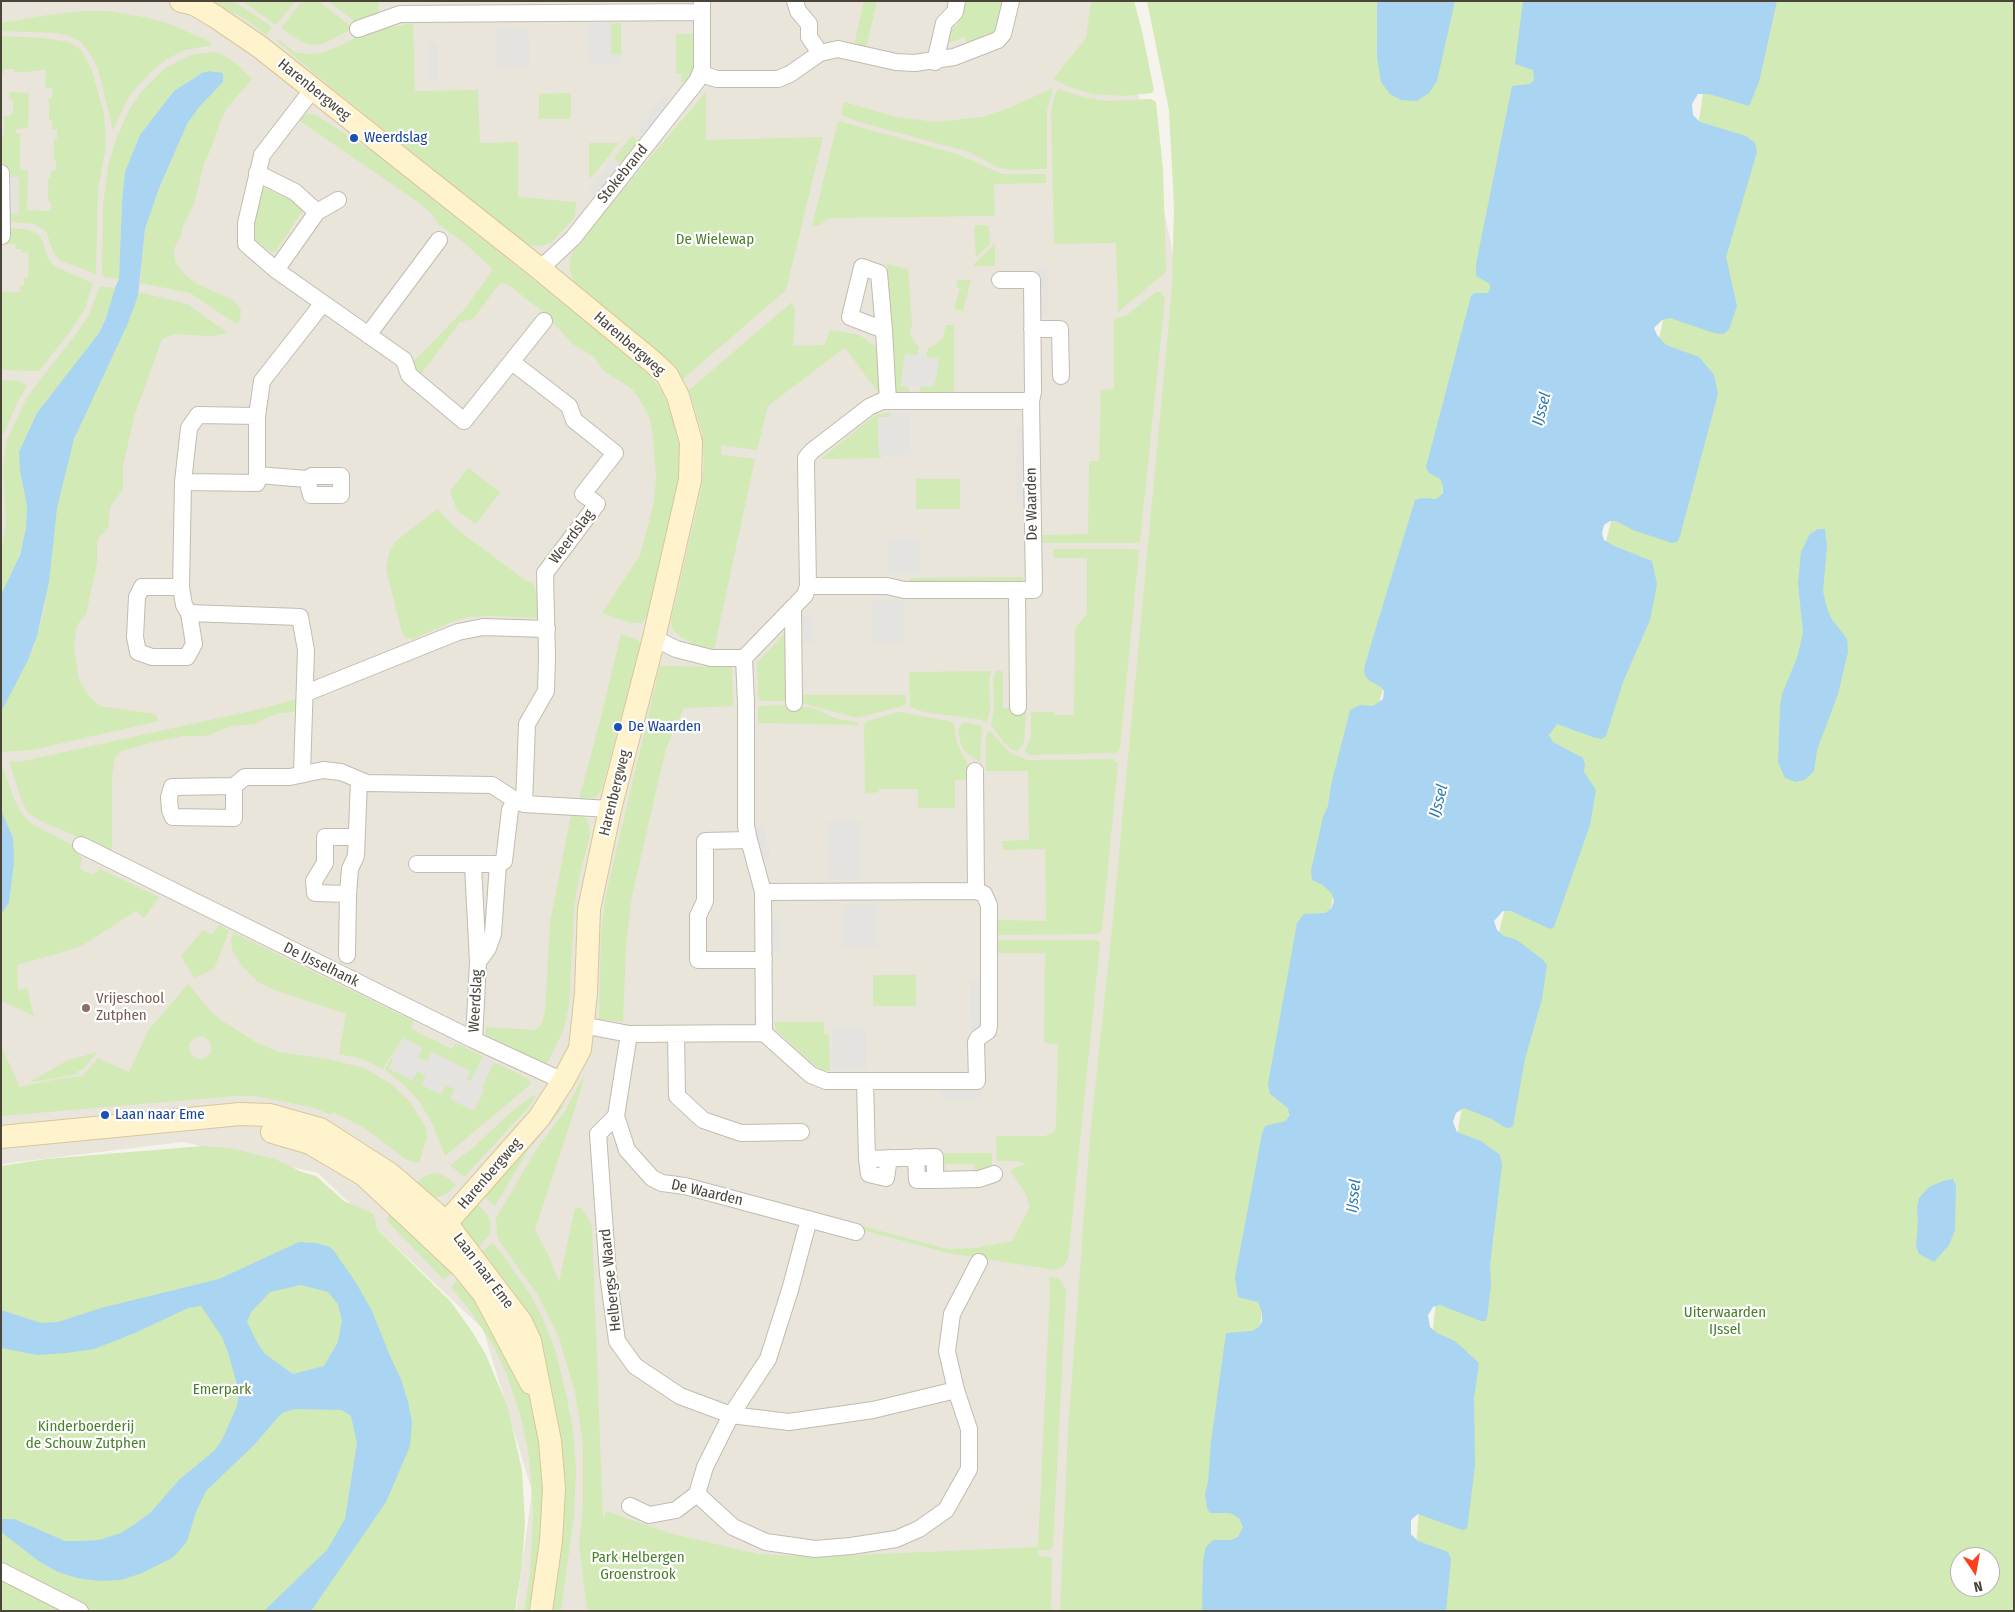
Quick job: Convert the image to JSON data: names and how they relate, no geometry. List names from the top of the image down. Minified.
{"streets":{"street":["Harenbergweg","Stokebrand","De Waarden","Weerdslag","De IJsselhank","Laan naar Eme","Helbergse Waard"]},"crossings":[["Harenbergweg","Stokebrand"],["Harenbergweg","De IJsselhank"],["Harenbergweg","Laan naar Eme"],["De Waarden","Helbergse Waard"],["Weerdslag","De IJsselhank"]],"water":["IJssel"],"parks":["De Wielewap","Uiterwaarden IJssel","Emerpark","Kinderboerderij de Schouw Zutphen","Park Helbergen Groenstrook"],"places":["Weerdslag","De Waarden","Vrijeschool Zutphen","Laan naar Eme"],"north":"bottom"}
